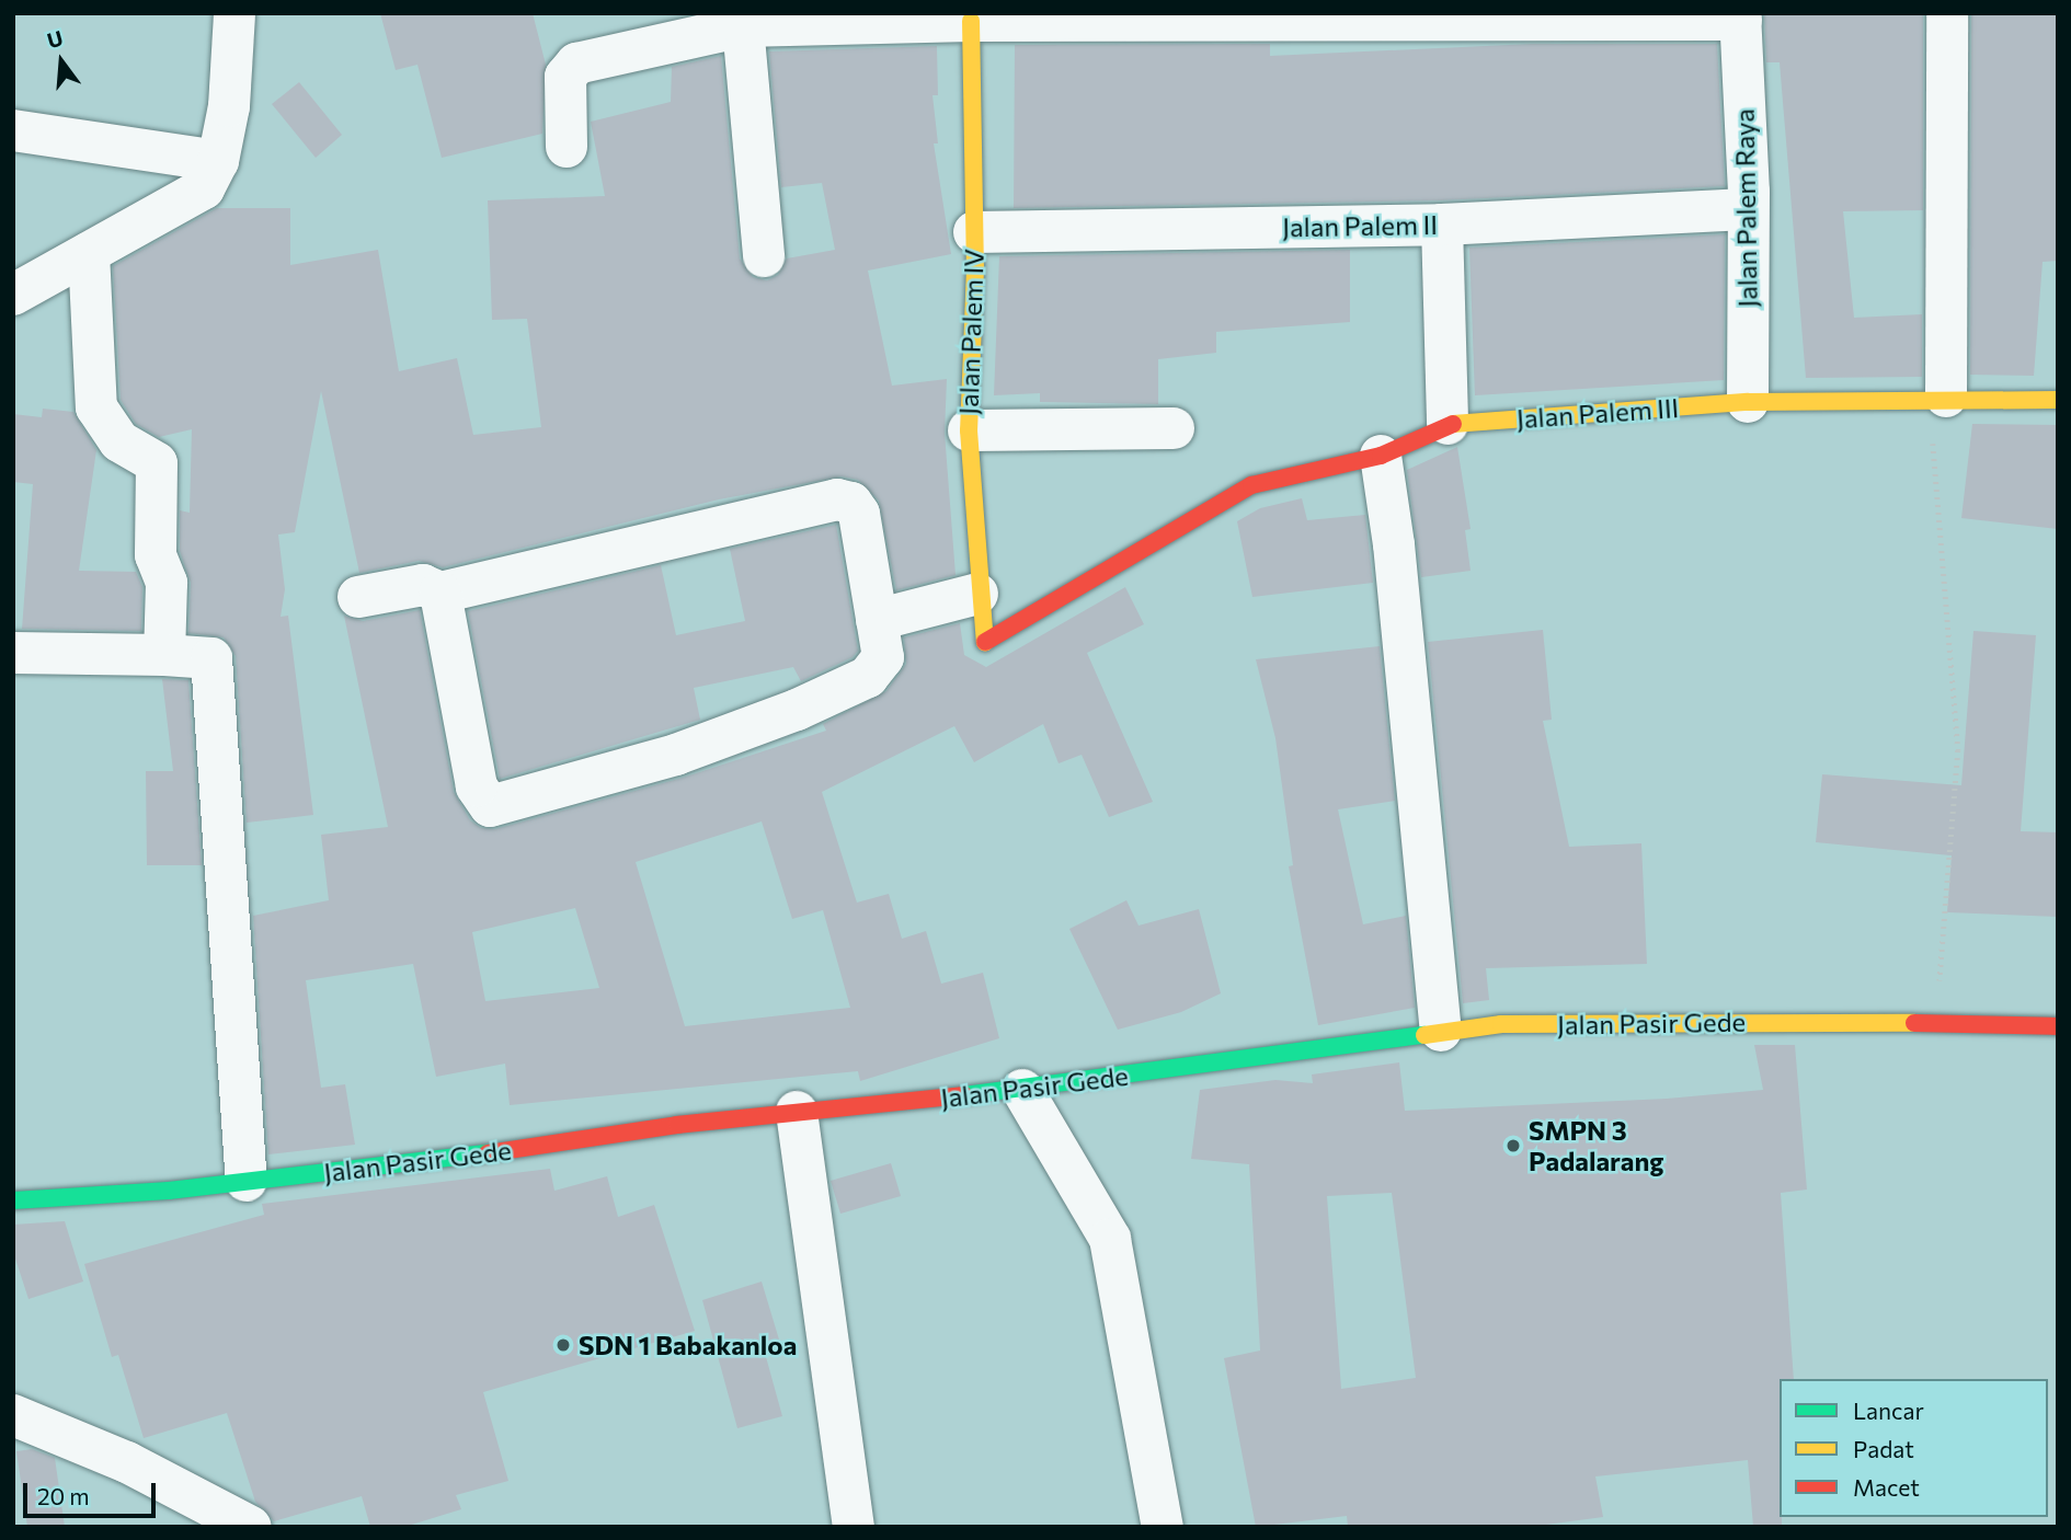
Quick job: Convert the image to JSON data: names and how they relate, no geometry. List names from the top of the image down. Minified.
{"streets":{"street":["Jalan Palem Raya","Jalan Palem II","Jalan Palem IV","Jalan Palem III","Jalan Pasir Gede"]},"crossings":[["Jalan Palem Raya","Jalan Palem II"],["Jalan Palem Raya","Jalan Palem III"],["Jalan Palem II","Jalan Palem IV"]],"places":["SMPN 3 Padalarang","SDN 1 Babakanloa"],"legend":["Lancar","Padat","Macet"],"scale_bar":"20 m","north":"top"}
